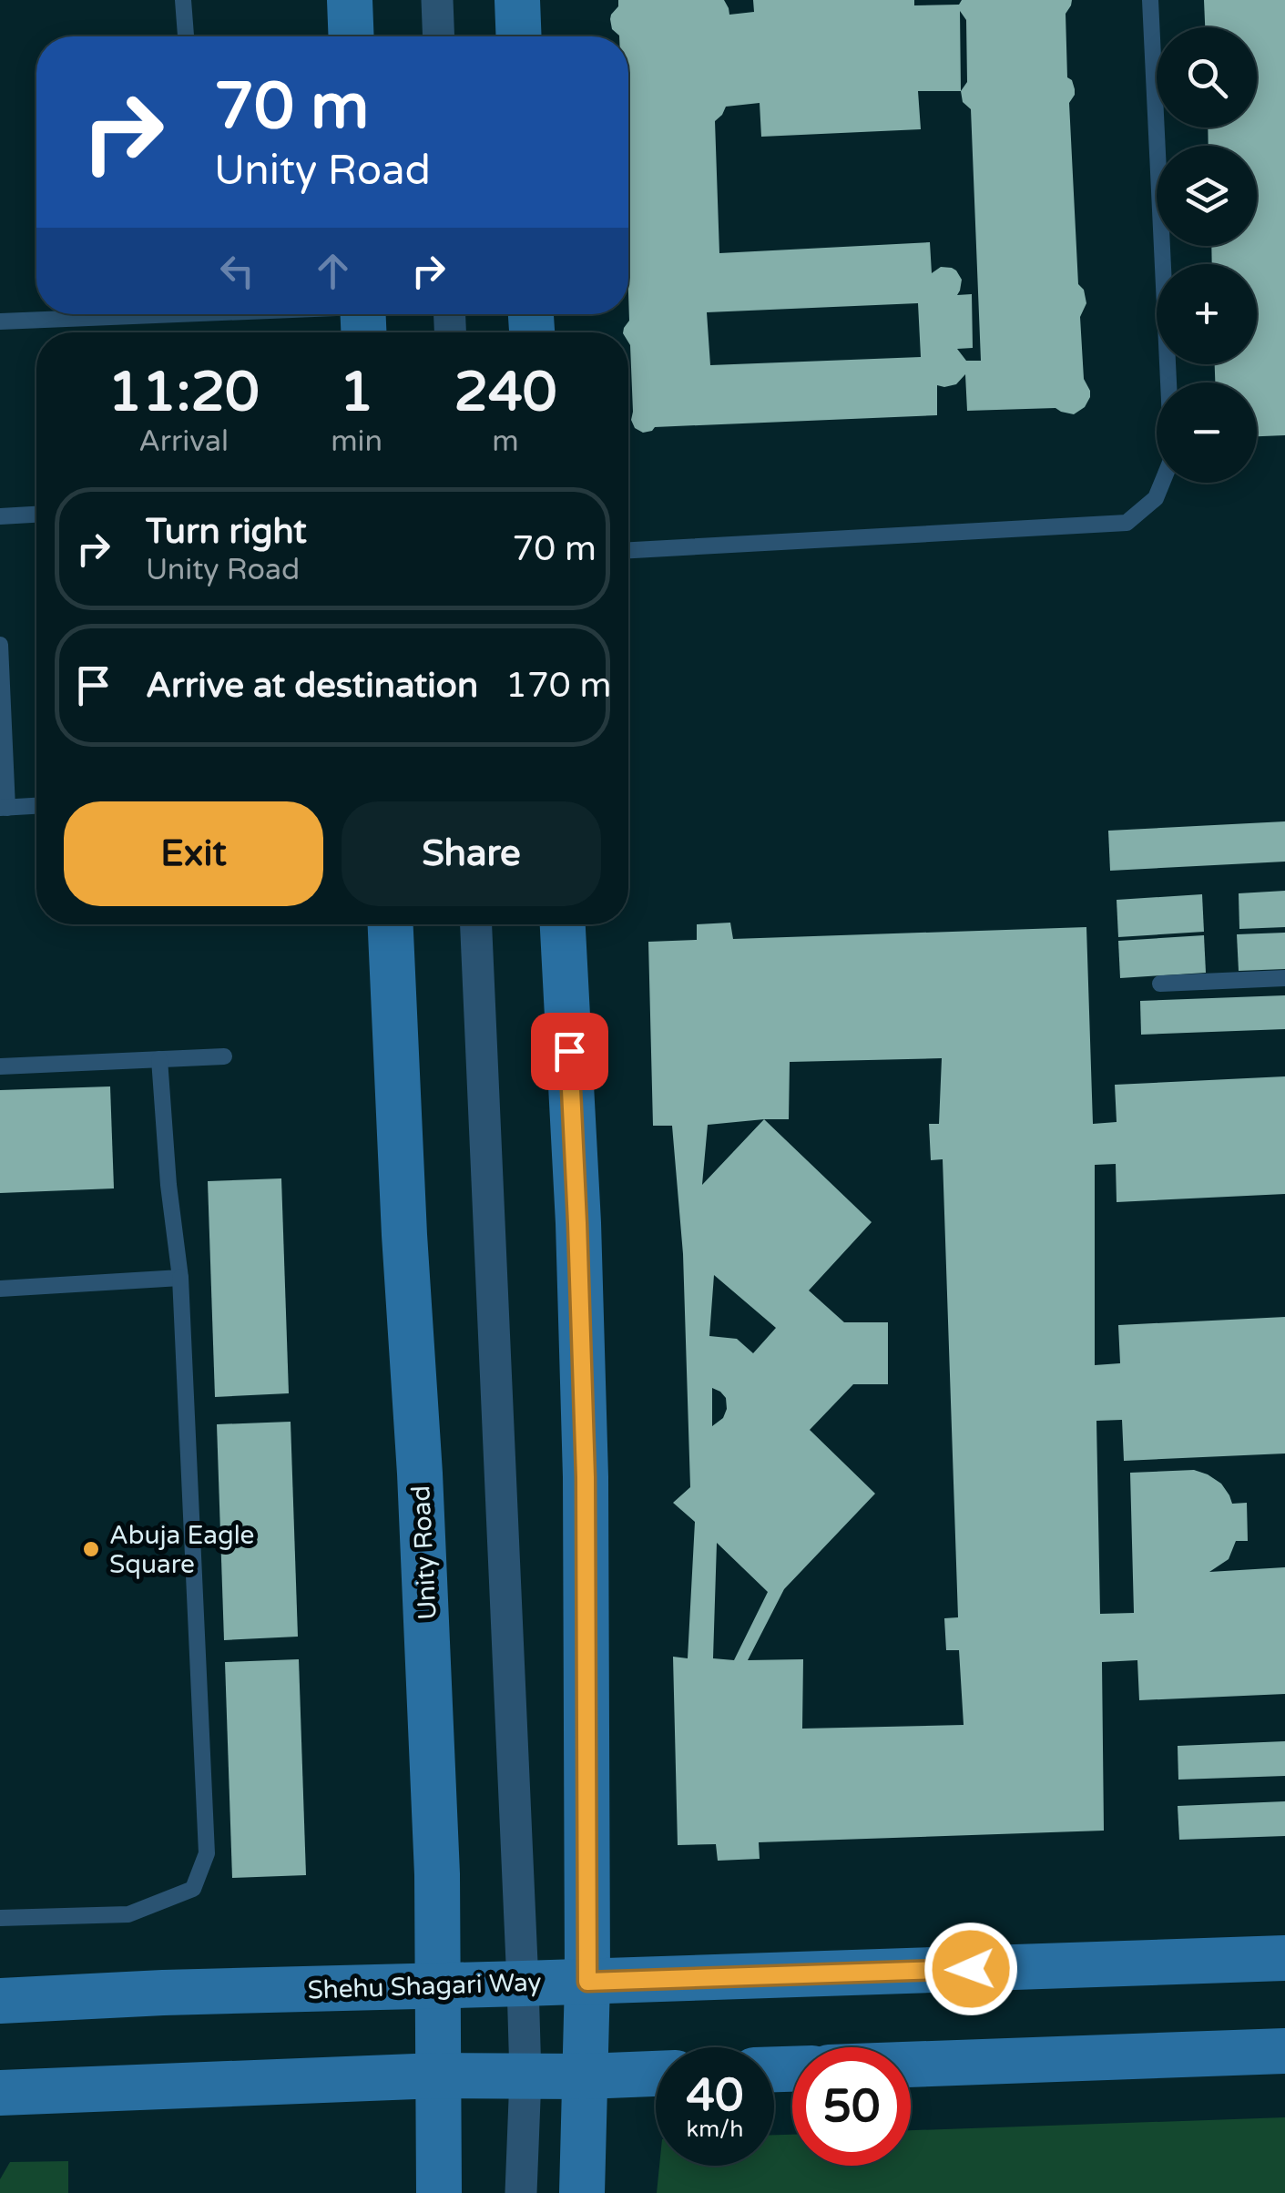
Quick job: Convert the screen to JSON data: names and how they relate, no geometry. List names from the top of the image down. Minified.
{"streets":{"street":["Unity Road","Shehu Shagari Way"]},"crossings":[["Unity Road","Shehu Shagari Way"]],"places":["Abuja Eagle Square"],"page":{"map_buttons":["+","−"],"turn":["70 m","Unity Road"],"eta":["11:20","Arrival","1","min","240","m"],"list":[{"name":"Turn right","note":"Unity Road","value":"70 m"},{"name":"Arrive at destination","value":"170 m"}],"buttons":["Exit","Share"],"speed":"40 km/h","limit":"50"}}
